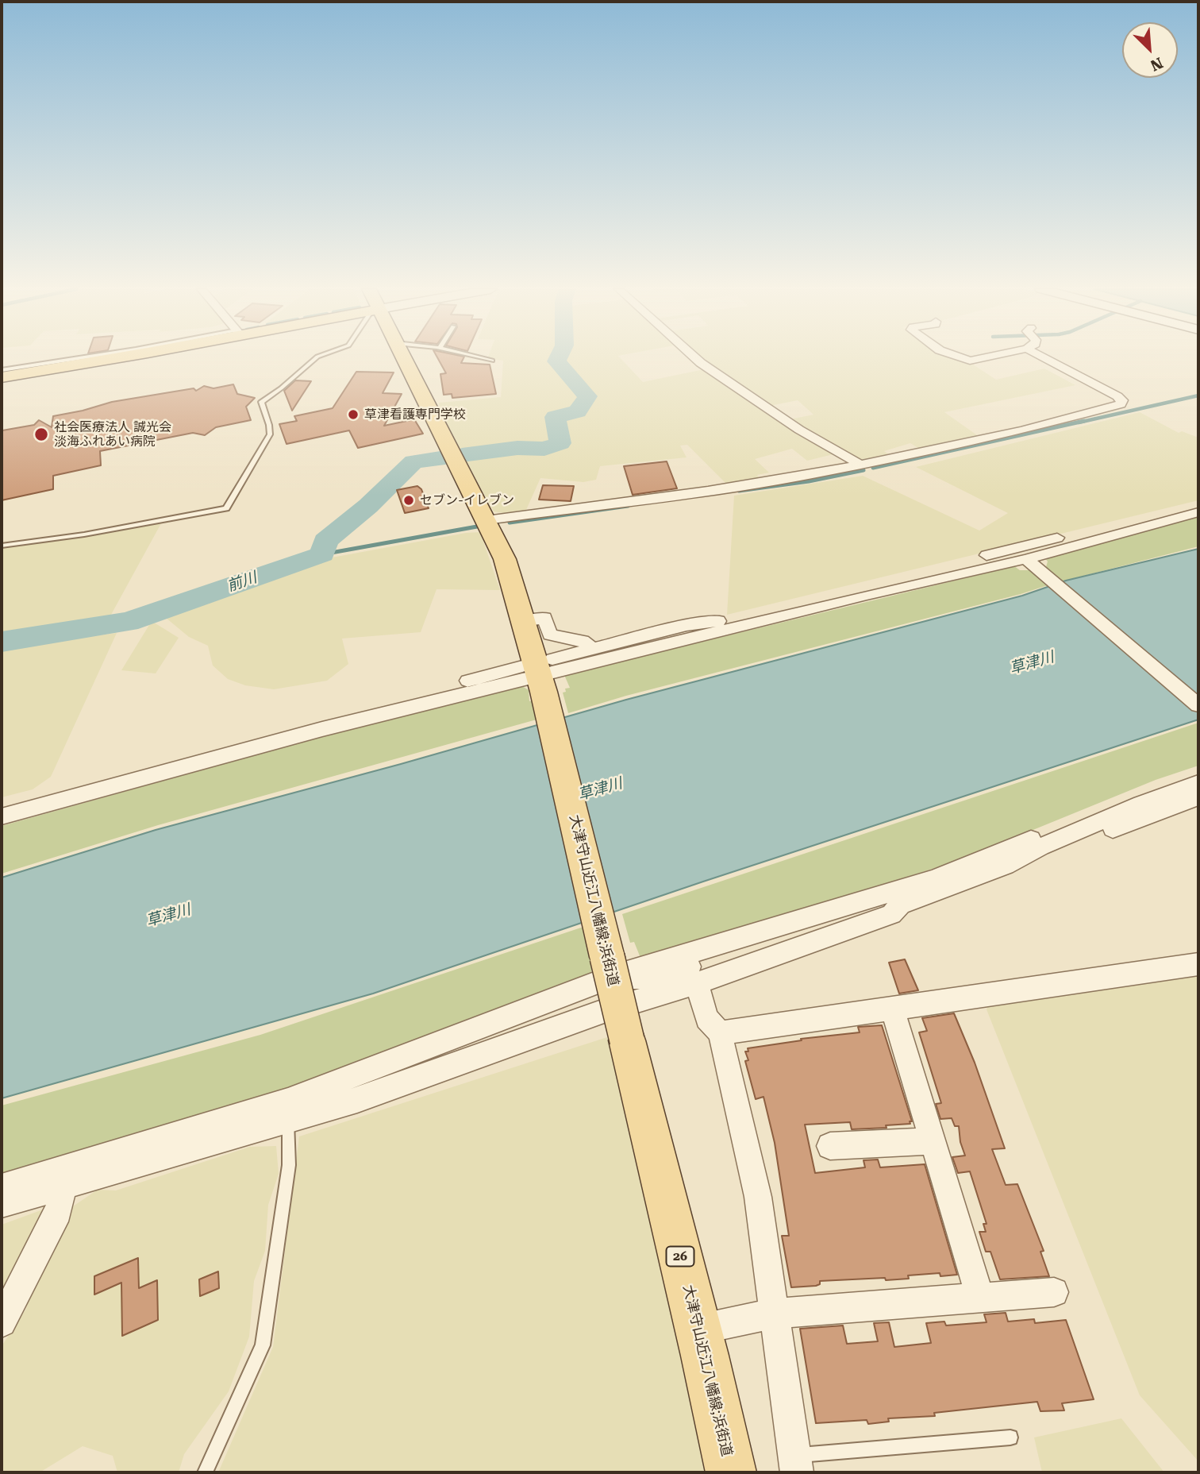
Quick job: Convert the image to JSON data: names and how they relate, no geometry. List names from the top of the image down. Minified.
{"streets":{"main road":["大津守山近江八幡線;浜街道","26"]},"water":["前川","草津川"],"places":["草津看護専門学校","社会医療法人 誠光会 淡海ふれあい病院","セブン-イレブン"],"north":"bottom right"}
